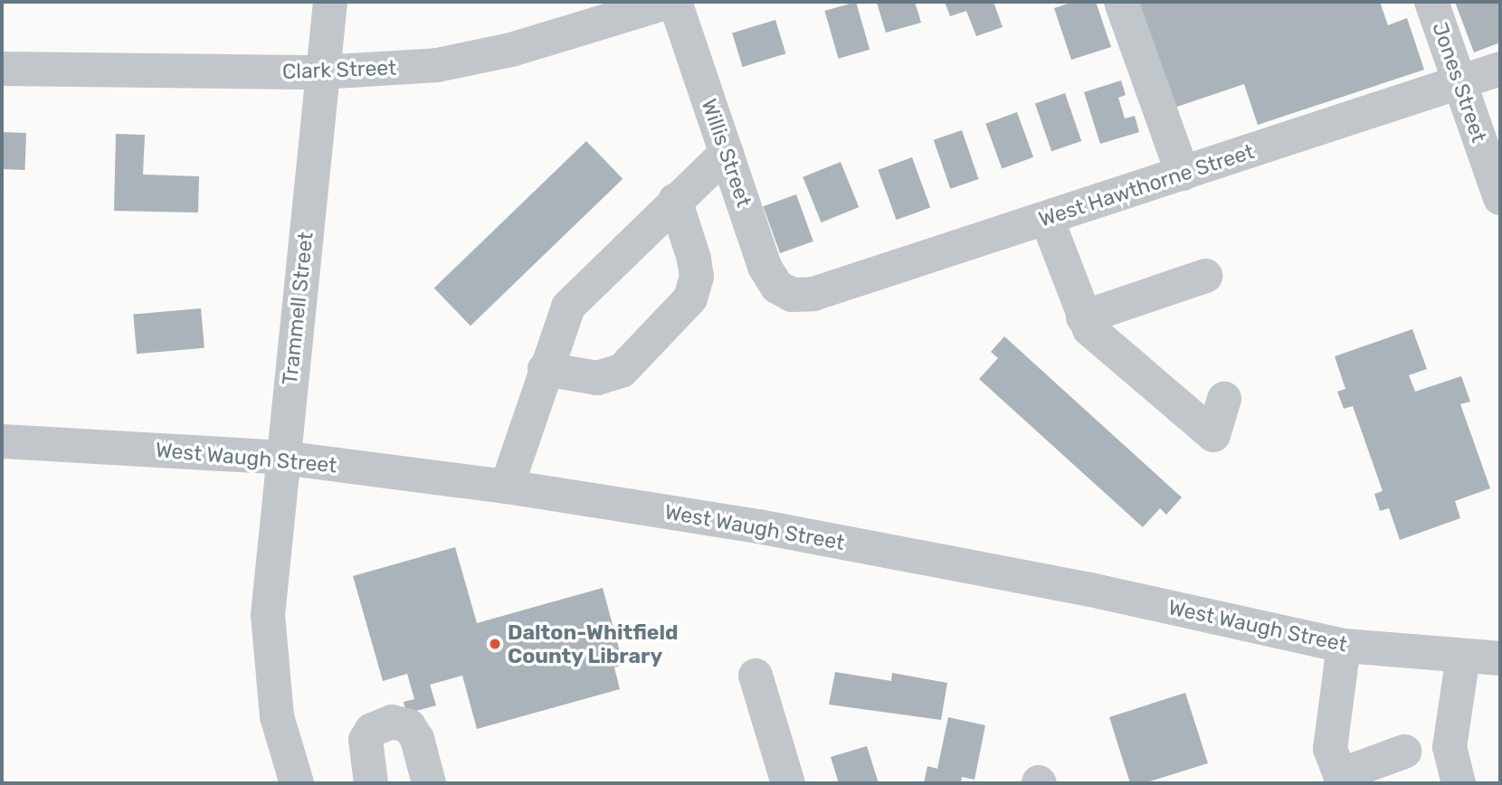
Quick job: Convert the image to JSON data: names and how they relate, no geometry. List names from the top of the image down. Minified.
{"streets":{"street":["Clark Street","Jones Street","Willis Street","West Hawthorne Street","Trammell Street","West Waugh Street"]},"crossings":[["Clark Street","Trammell Street"],["Jones Street","West Hawthorne Street"],["Willis Street","West Hawthorne Street"],["Trammell Street","West Waugh Street"]],"places":["Dalton-Whitfield County Library"]}
